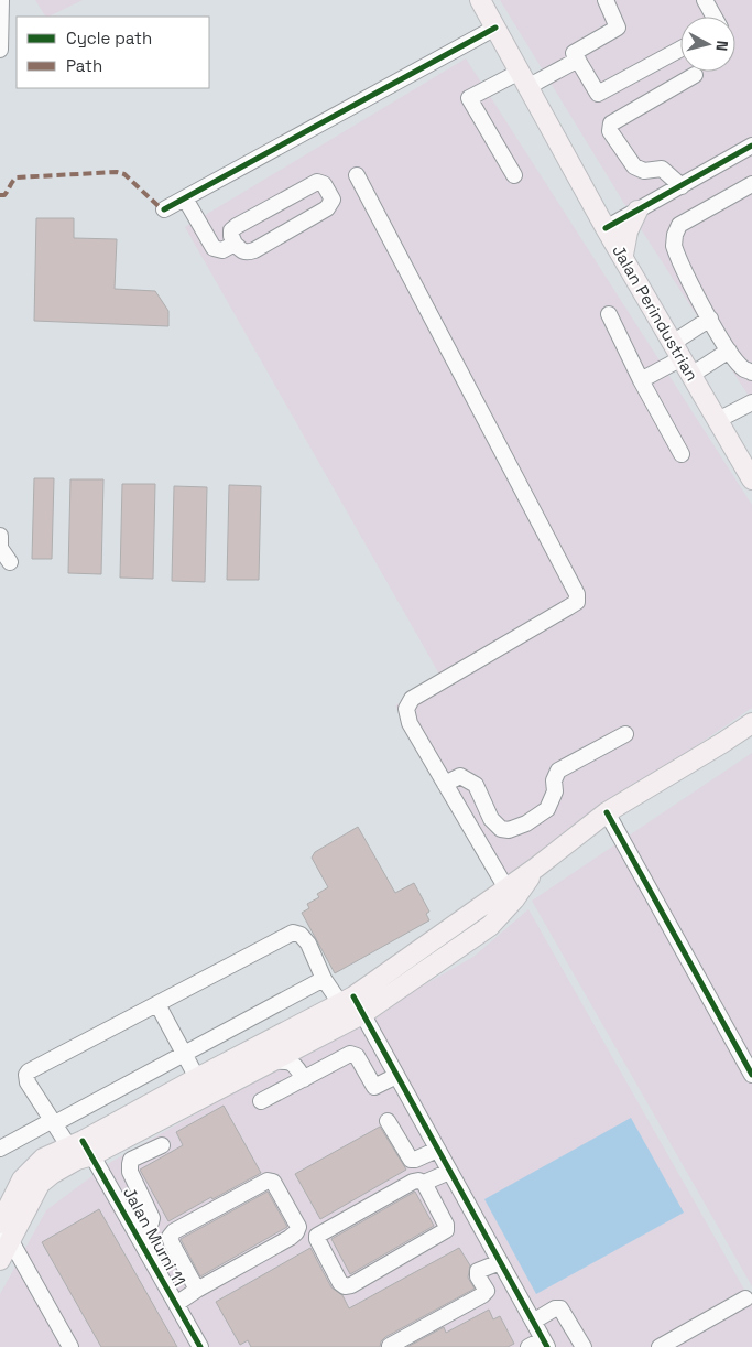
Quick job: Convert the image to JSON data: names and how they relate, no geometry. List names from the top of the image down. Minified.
{"streets":{"main road":["Jalan Perindustrian"],"street":["Jalan Murni 11"]},"legend":["Cycle path","Path"],"north":"right"}
